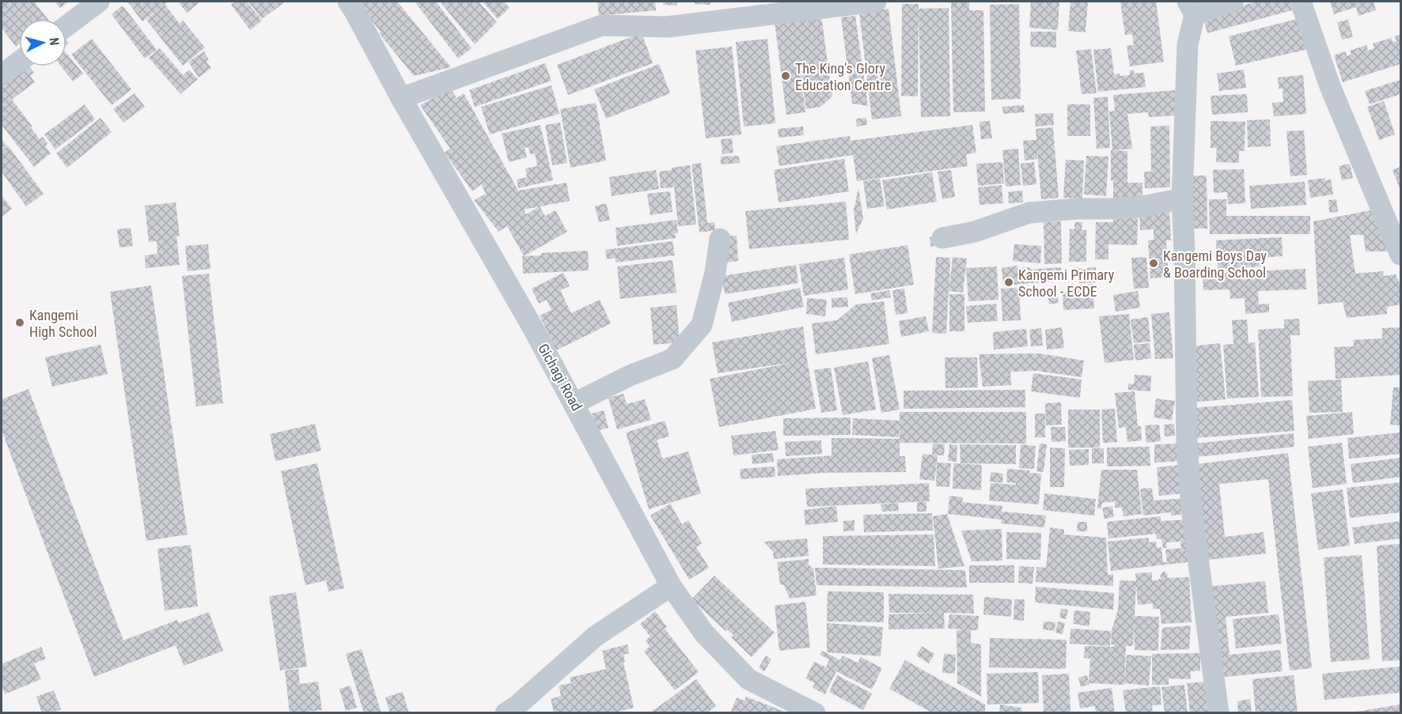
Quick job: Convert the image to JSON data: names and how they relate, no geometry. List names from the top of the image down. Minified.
{"streets":{"street":["Gichagi Road"]},"places":["The King's Glory Education Centre","Kangemi Boys Day & Boarding School","Kangemi Primary School - ECDE","Kangemi High School"],"north":"right"}
